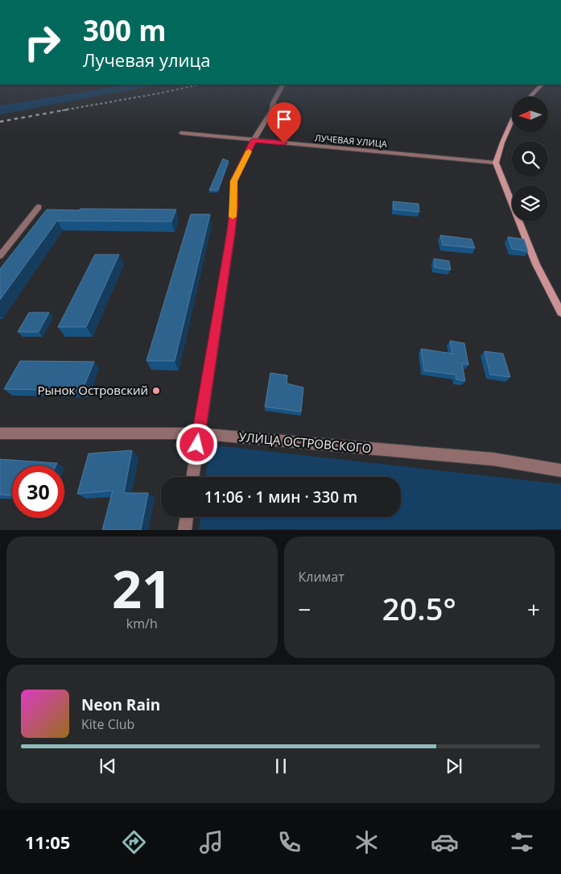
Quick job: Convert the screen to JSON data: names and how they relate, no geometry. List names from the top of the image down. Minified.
{"streets":{"street":["ЛУЧЕВАЯ УЛИЦА","УЛИЦА ОСТРОВСКОГО"]},"places":["Рынок Островский"],"north":"left","page":{"turn":["300 m","Лучевая улица"],"limit":"30","trip":"11:06 · 1 мин · 330 m","tile":[["21","km/h"],"Климат"],"heat":["−","20.5°","+"],"song":["Neon Rain","Kite Club"],"tabs":"11:05"}}
